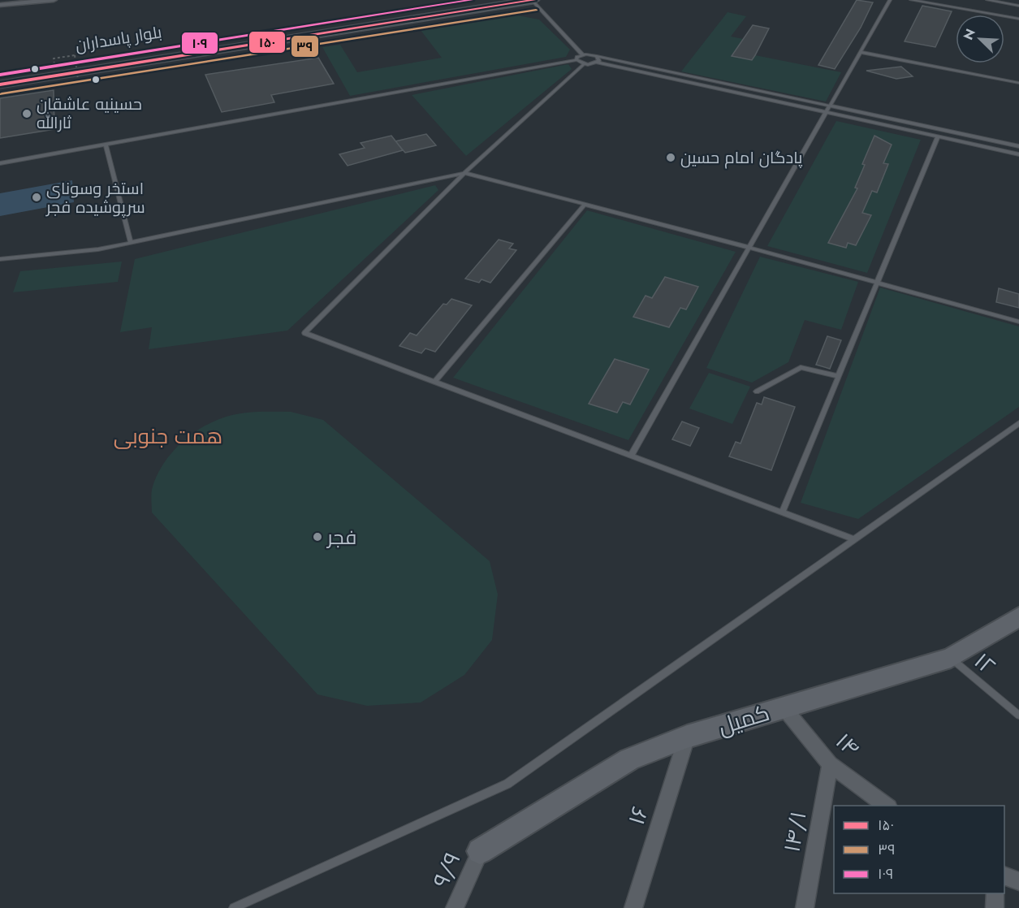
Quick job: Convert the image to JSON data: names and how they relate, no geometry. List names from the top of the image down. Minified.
{"streets":{"main road":["بلوار پاسداران"],"street":["کمیل","۱۴","۱۶","۱۴/۱","۹/۹"],"lane":["۱۲"]},"crossings":[["۱۲","کمیل"],["کمیل","۱۴"],["کمیل","۱۶"],["کمیل","۹/۹"],["۱۴","۱۴/۱"]],"districts":["همت جنوبی"],"places":["حسینیه عاشقان ثارالله","پادگان امام حسین","استخر وسونای سرپوشیده فجر","فجر"],"lines":["transit line ۱۵۰","transit line ۱۰۹","transit line ۳۹"],"legend":["۱۵۰","۳۹","۱۰۹"],"north":"top left"}
